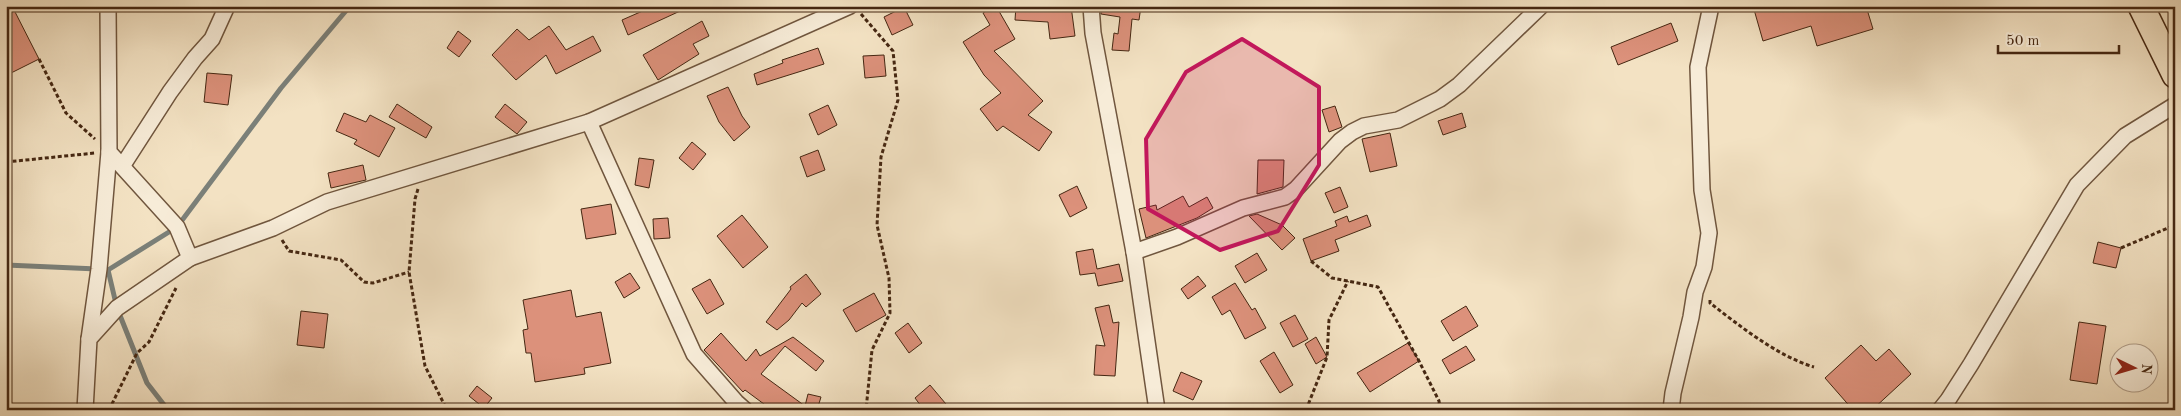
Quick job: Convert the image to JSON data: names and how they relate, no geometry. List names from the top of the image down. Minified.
{"scale_bar":"50 m","north":"right"}
